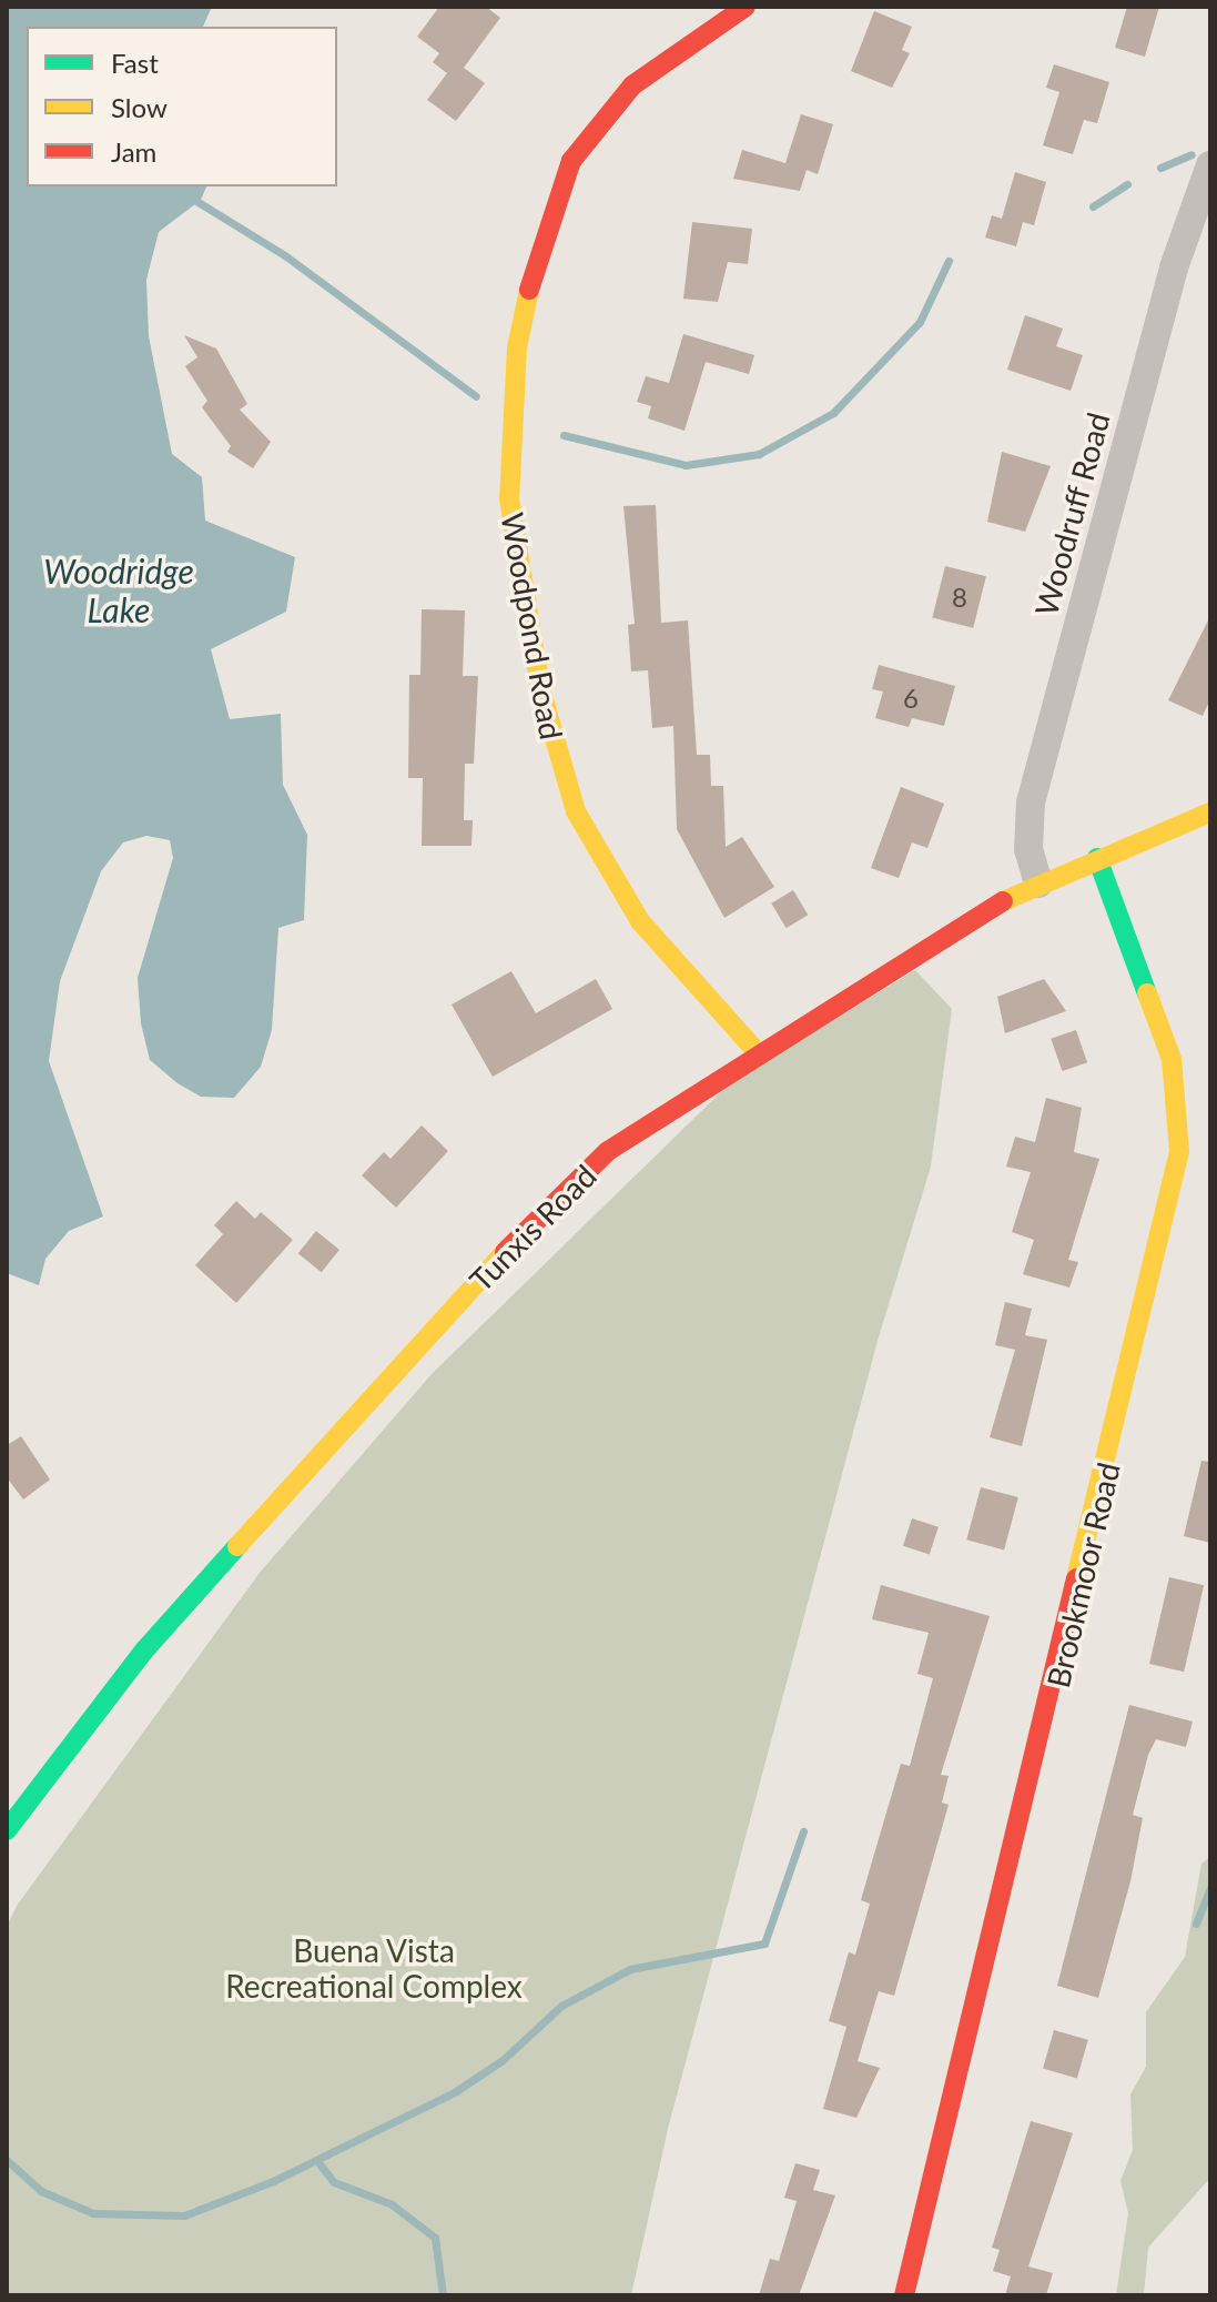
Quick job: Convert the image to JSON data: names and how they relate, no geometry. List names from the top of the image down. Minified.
{"streets":{"street":["Woodruff Road","Woodpond Road","Tunxis Road","Brookmoor Road"]},"crossings":[["Woodruff Road","Tunxis Road"],["Woodpond Road","Tunxis Road"],["Tunxis Road","Brookmoor Road"]],"water":["Woodridge Lake"],"parks":["Buena Vista Recreational Complex"],"house_numbers":["8","6"],"legend":["Fast","Slow","Jam"]}
